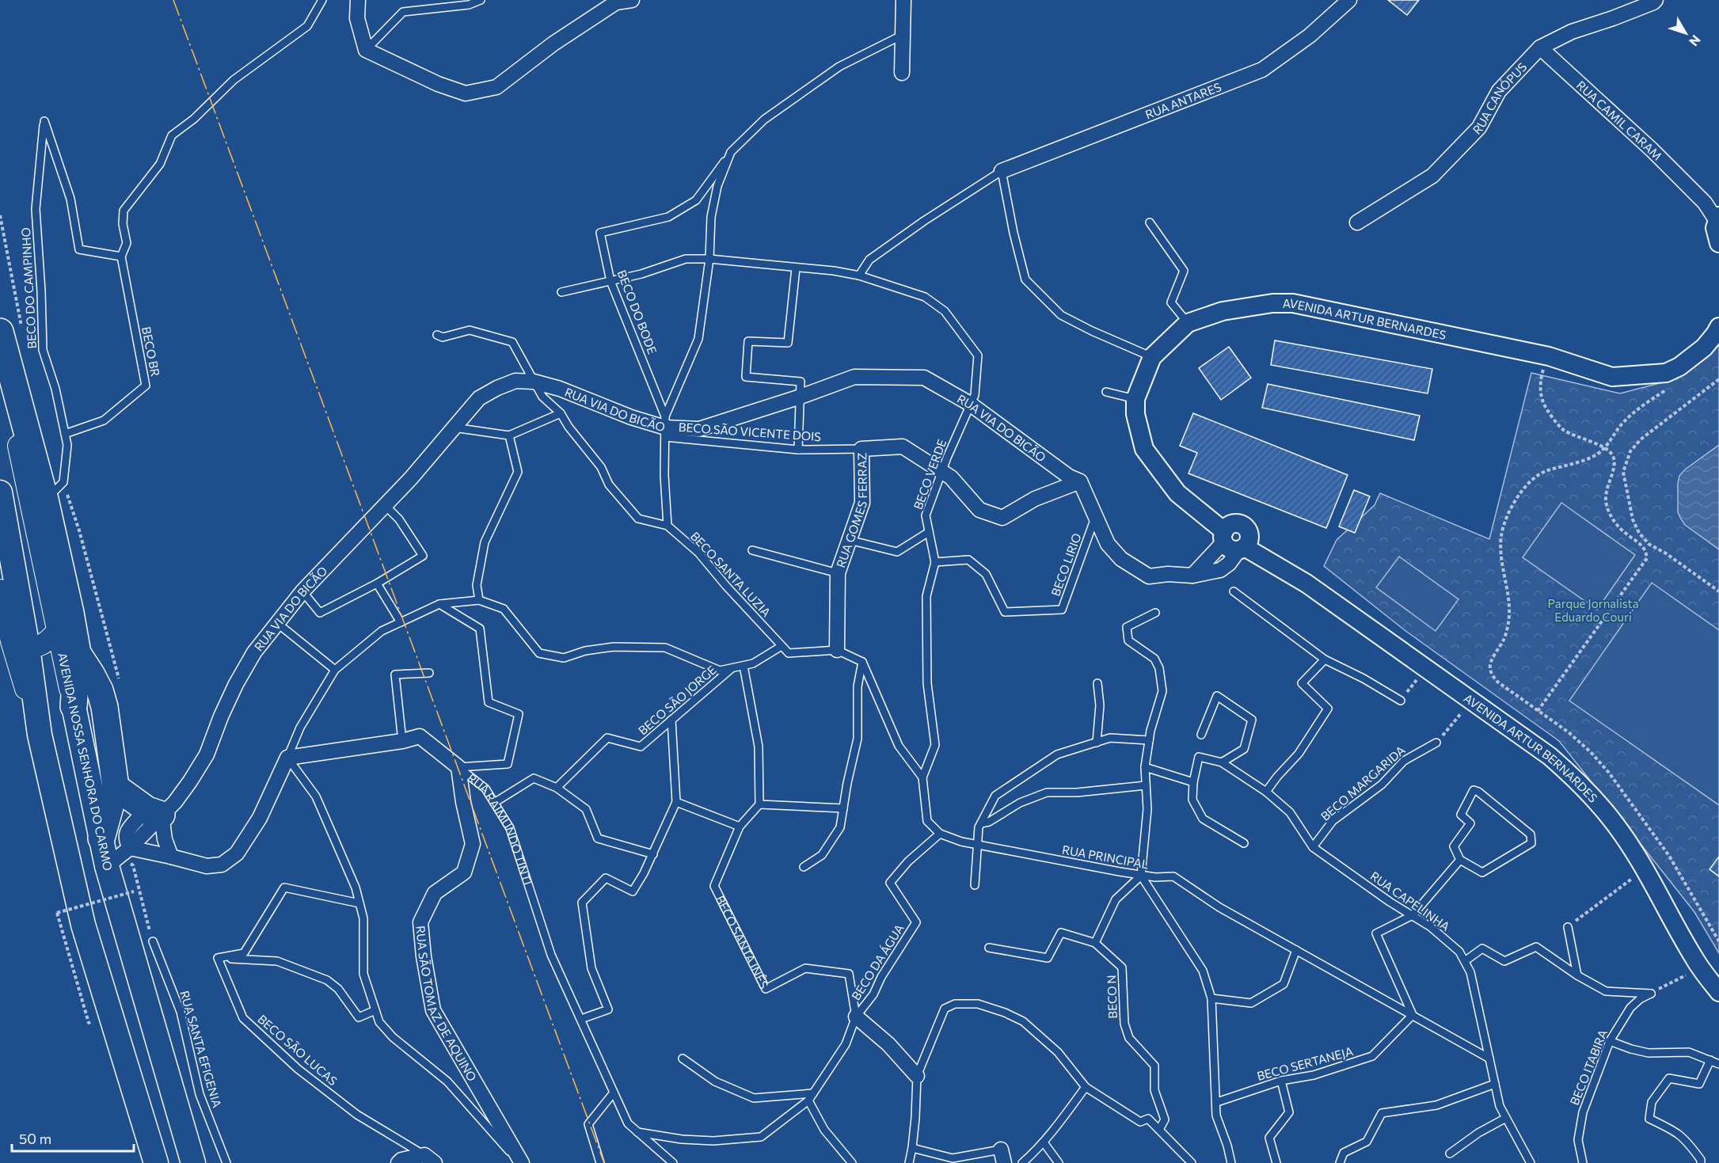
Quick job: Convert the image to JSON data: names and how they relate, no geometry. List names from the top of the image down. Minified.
{"streets":{"main road":["AVENIDA NOSSA SENHORA DO CARMO"],"street":["RUA CANÓPUS","RUA ANTARES","RUA CAMIL CARAM","AVENIDA ARTUR BERNARDES","RUA VIA DO BICÃO","RUA GOMES FERRAZ","RUA RAIMUNDO TINTI","RUA SÃO TOMAZ DE AQUINO"],"lane":["BECO DO CAMPINHO","BECO DO BODE","BECO BR","BECO SÃO VICENTE DOIS","BECO VERDE","BECO LIRIO","BECO SANTA LUZIA","BECO SÃO JORGE","BECO MARGARIDA","RUA PRINCIPAL","RUA CAPELINHA","BECO SANTA INÊS","BECO DA ÁGUA","BECO N","RUA SANTA EFIGENIA","BECO SÃO LUCAS","BECO SERTANEJA","BECO ITABIRA"]},"crossings":[["RUA CANÓPUS","RUA CAMIL CARAM"],["BECO DO CAMPINHO","BECO BR"],["BECO DO CAMPINHO","AVENIDA NOSSA SENHORA DO CARMO"],["BECO DO BODE","RUA VIA DO BICÃO"],["BECO DO BODE","BECO SÃO VICENTE DOIS"],["BECO DO BODE","BECO VERDE"],["RUA VIA DO BICÃO","BECO SÃO VICENTE DOIS"],["RUA VIA DO BICÃO","BECO VERDE"],["RUA VIA DO BICÃO","RUA GOMES FERRAZ"],["BECO SÃO VICENTE DOIS","RUA GOMES FERRAZ"],["BECO VERDE","RUA GOMES FERRAZ"],["BECO VERDE","BECO LIRIO"],["RUA GOMES FERRAZ","BECO SANTA LUZIA"],["BECO MARGARIDA","RUA CAPELINHA"],["RUA RAIMUNDO TINTI","RUA SÃO TOMAZ DE AQUINO"],["RUA PRINCIPAL","RUA CAPELINHA"],["RUA PRINCIPAL","BECO DA ÁGUA"],["RUA PRINCIPAL","BECO SERTANEJA"],["BECO SANTA INÊS","BECO DA ÁGUA"]],"parks":["Parque Jornalista Eduardo Couri"],"scale_bar":"50 m","north":"bottom right"}
